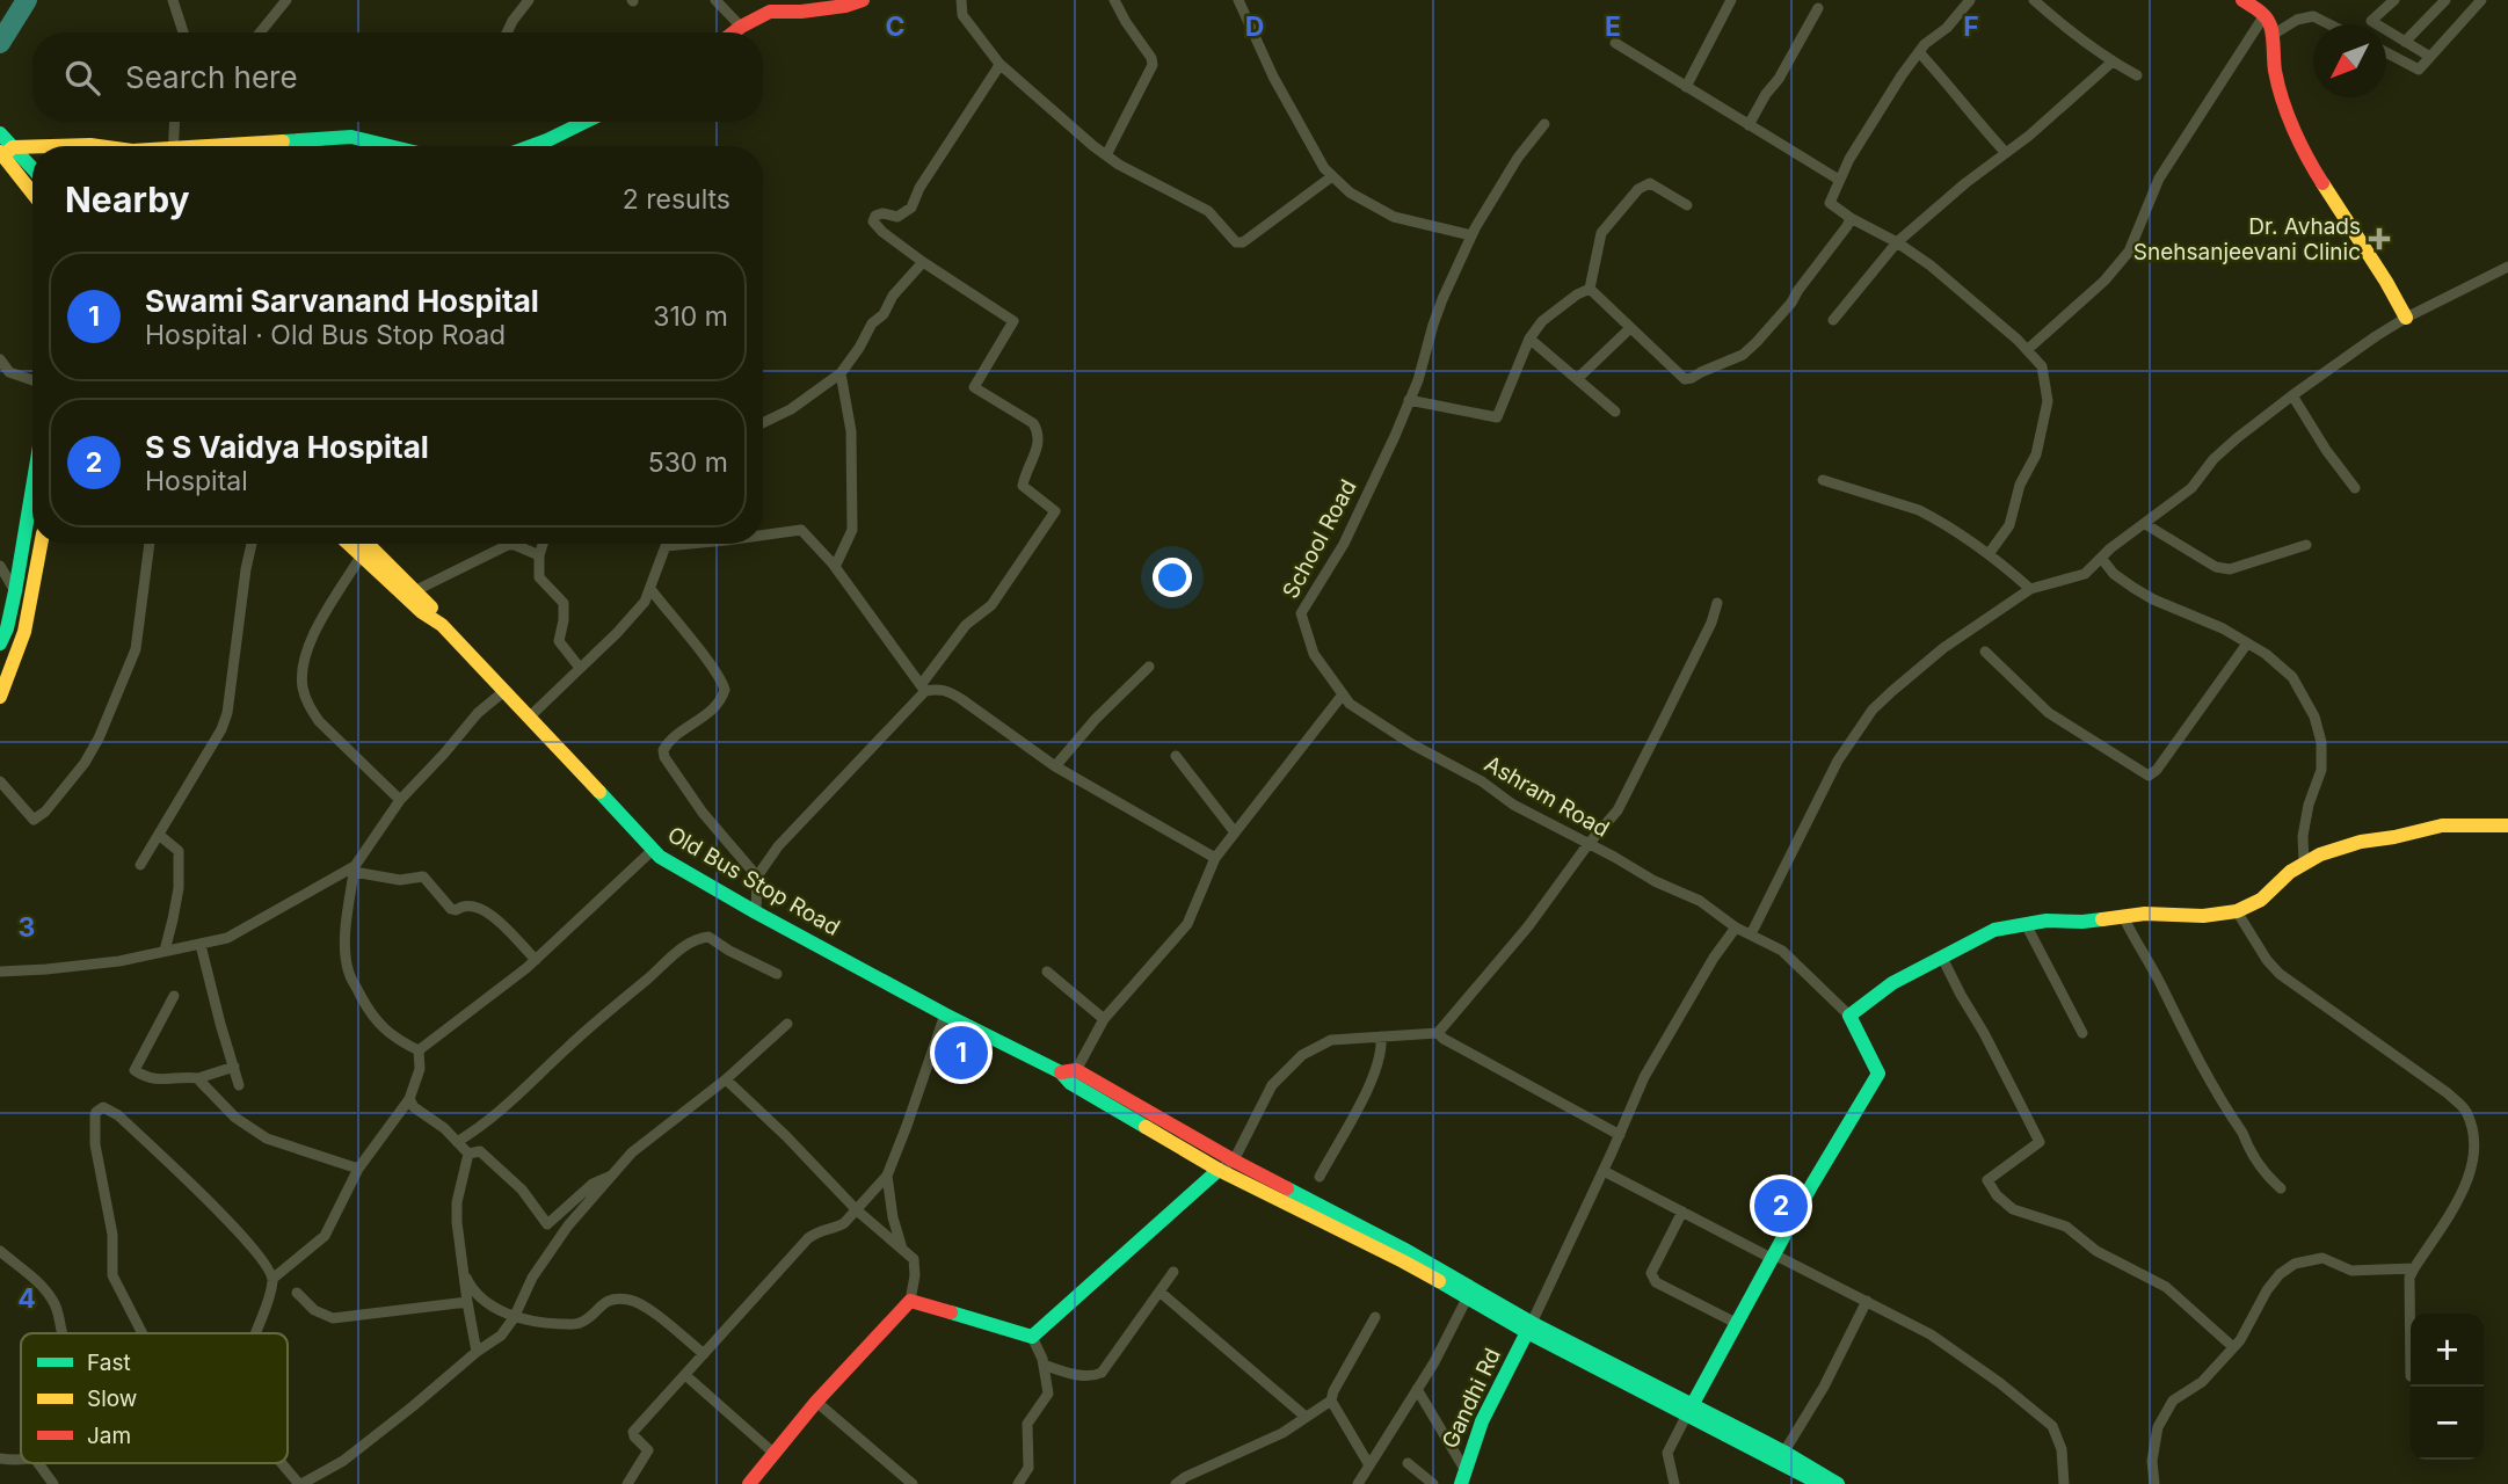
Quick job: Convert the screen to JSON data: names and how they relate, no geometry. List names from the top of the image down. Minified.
{"streets":{"street":["School Road","Ashram Road","Old Bus Stop Road","Gandhi Rd"]},"crossings":[["School Road","Ashram Road"]],"places":{"health":["Dr. Avhads Snehsanjeevani Clinic"]},"legend":["Fast","Slow","Jam"],"north":"bottom left","page":{"search":"Search here","heading":["Nearby","2 results"],"list":[{"mark":"1","name":"Swami Sarvanand Hospital","note":"Hospital · Old Bus Stop Road","value":"310 m"},{"mark":"2","name":"S S Vaidya Hospital","note":"Hospital","value":"530 m"}],"pins":["1","2"],"map_buttons":["+","−"]},"grid":{"columns":["C","D","E","F"],"rows":["3","4"]}}
